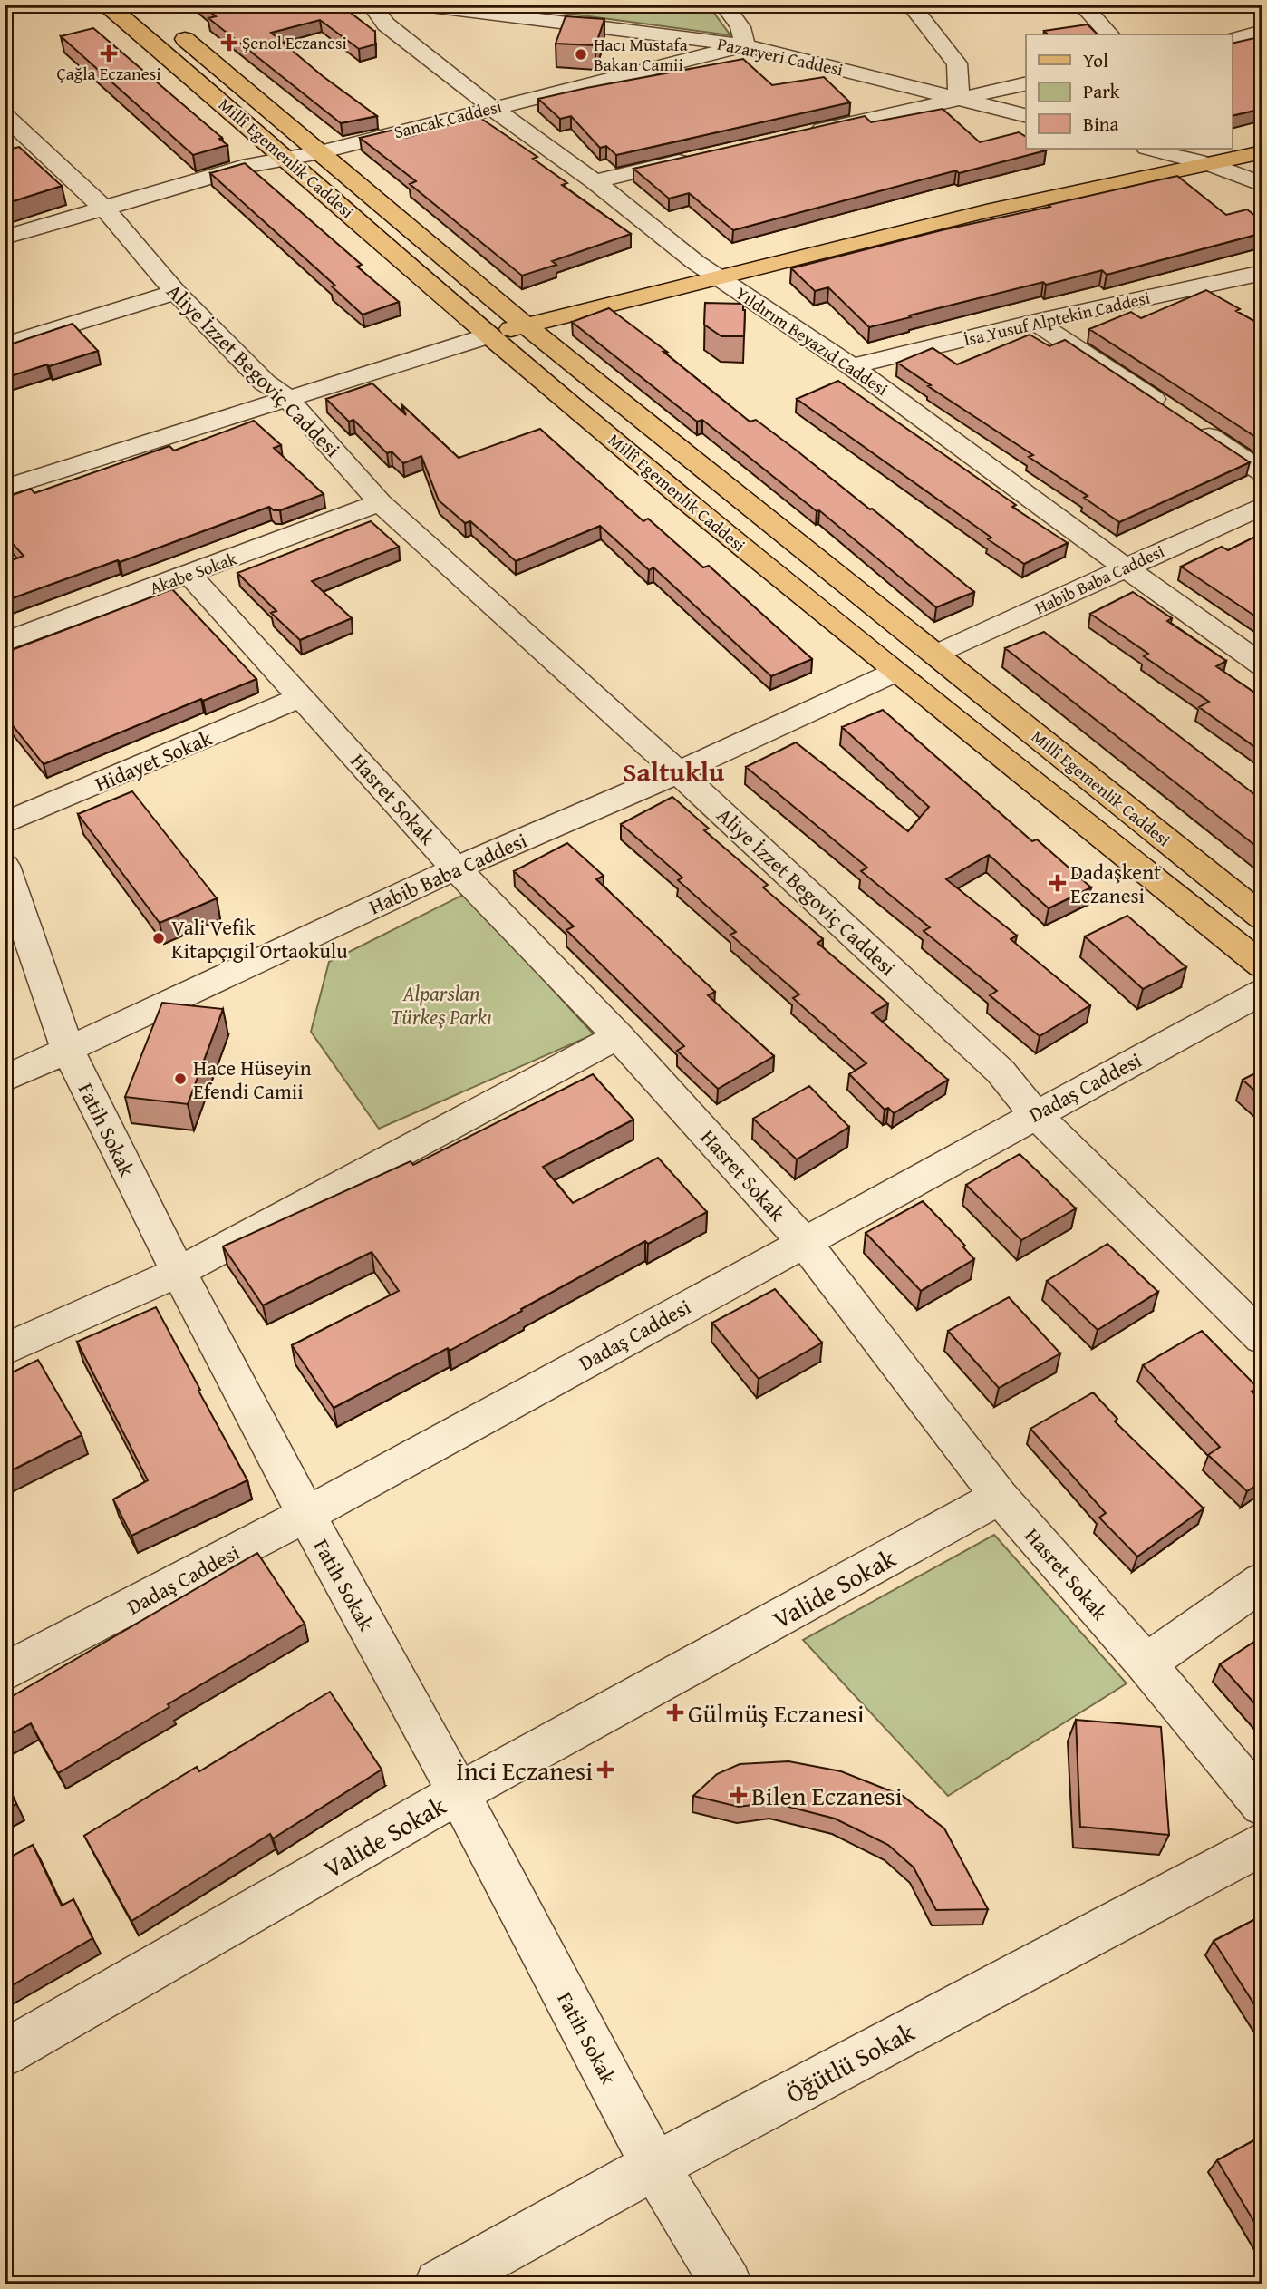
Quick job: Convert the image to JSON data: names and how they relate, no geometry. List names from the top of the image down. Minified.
{"streets":{"main road":["Millî Egemenlik Caddesi"],"street":["Pazaryeri Caddesi","Sancak Caddesi","İsa Yusuf Alptekin Caddesi","Yıldırım Beyazıd Caddesi","Aliye İzzet Begoviç Caddesi","Akabe Sokak","Habib Baba Caddesi","Hidayet Sokak","Hasret Sokak","Dadaş Caddesi","Fatih Sokak","Valide Sokak","Öğütlü Sokak"]},"crossings":[["Pazaryeri Caddesi","Sancak Caddesi"],["Sancak Caddesi","Millî Egemenlik Caddesi"],["Sancak Caddesi","Yıldırım Beyazıd Caddesi"],["Sancak Caddesi","Aliye İzzet Begoviç Caddesi"],["Millî Egemenlik Caddesi","Habib Baba Caddesi"],["İsa Yusuf Alptekin Caddesi","Yıldırım Beyazıd Caddesi"],["Yıldırım Beyazıd Caddesi","Habib Baba Caddesi"],["Aliye İzzet Begoviç Caddesi","Akabe Sokak"],["Aliye İzzet Begoviç Caddesi","Habib Baba Caddesi"],["Aliye İzzet Begoviç Caddesi","Dadaş Caddesi"],["Akabe Sokak","Hasret Sokak"],["Habib Baba Caddesi","Hasret Sokak"],["Habib Baba Caddesi","Fatih Sokak"],["Hidayet Sokak","Hasret Sokak"],["Hasret Sokak","Dadaş Caddesi"],["Hasret Sokak","Valide Sokak"],["Dadaş Caddesi","Fatih Sokak"],["Fatih Sokak","Valide Sokak"],["Fatih Sokak","Öğütlü Sokak"]],"districts":["Saltuklu"],"parks":["Alparslan Türkeş Parkı"],"places":{"health":["Şenol Eczanesi","Çağla Eczanesi","Dadaşkent Eczanesi","Gülmüş Eczanesi","İnci Eczanesi","Bilen Eczanesi"],"other":["Hacı Mustafa Bakan Camii","Vali Vefik Kitapçıgil Ortaokulu","Hace Hüseyin Efendi Camii"]},"legend":["Yol","Park","Bina"]}
